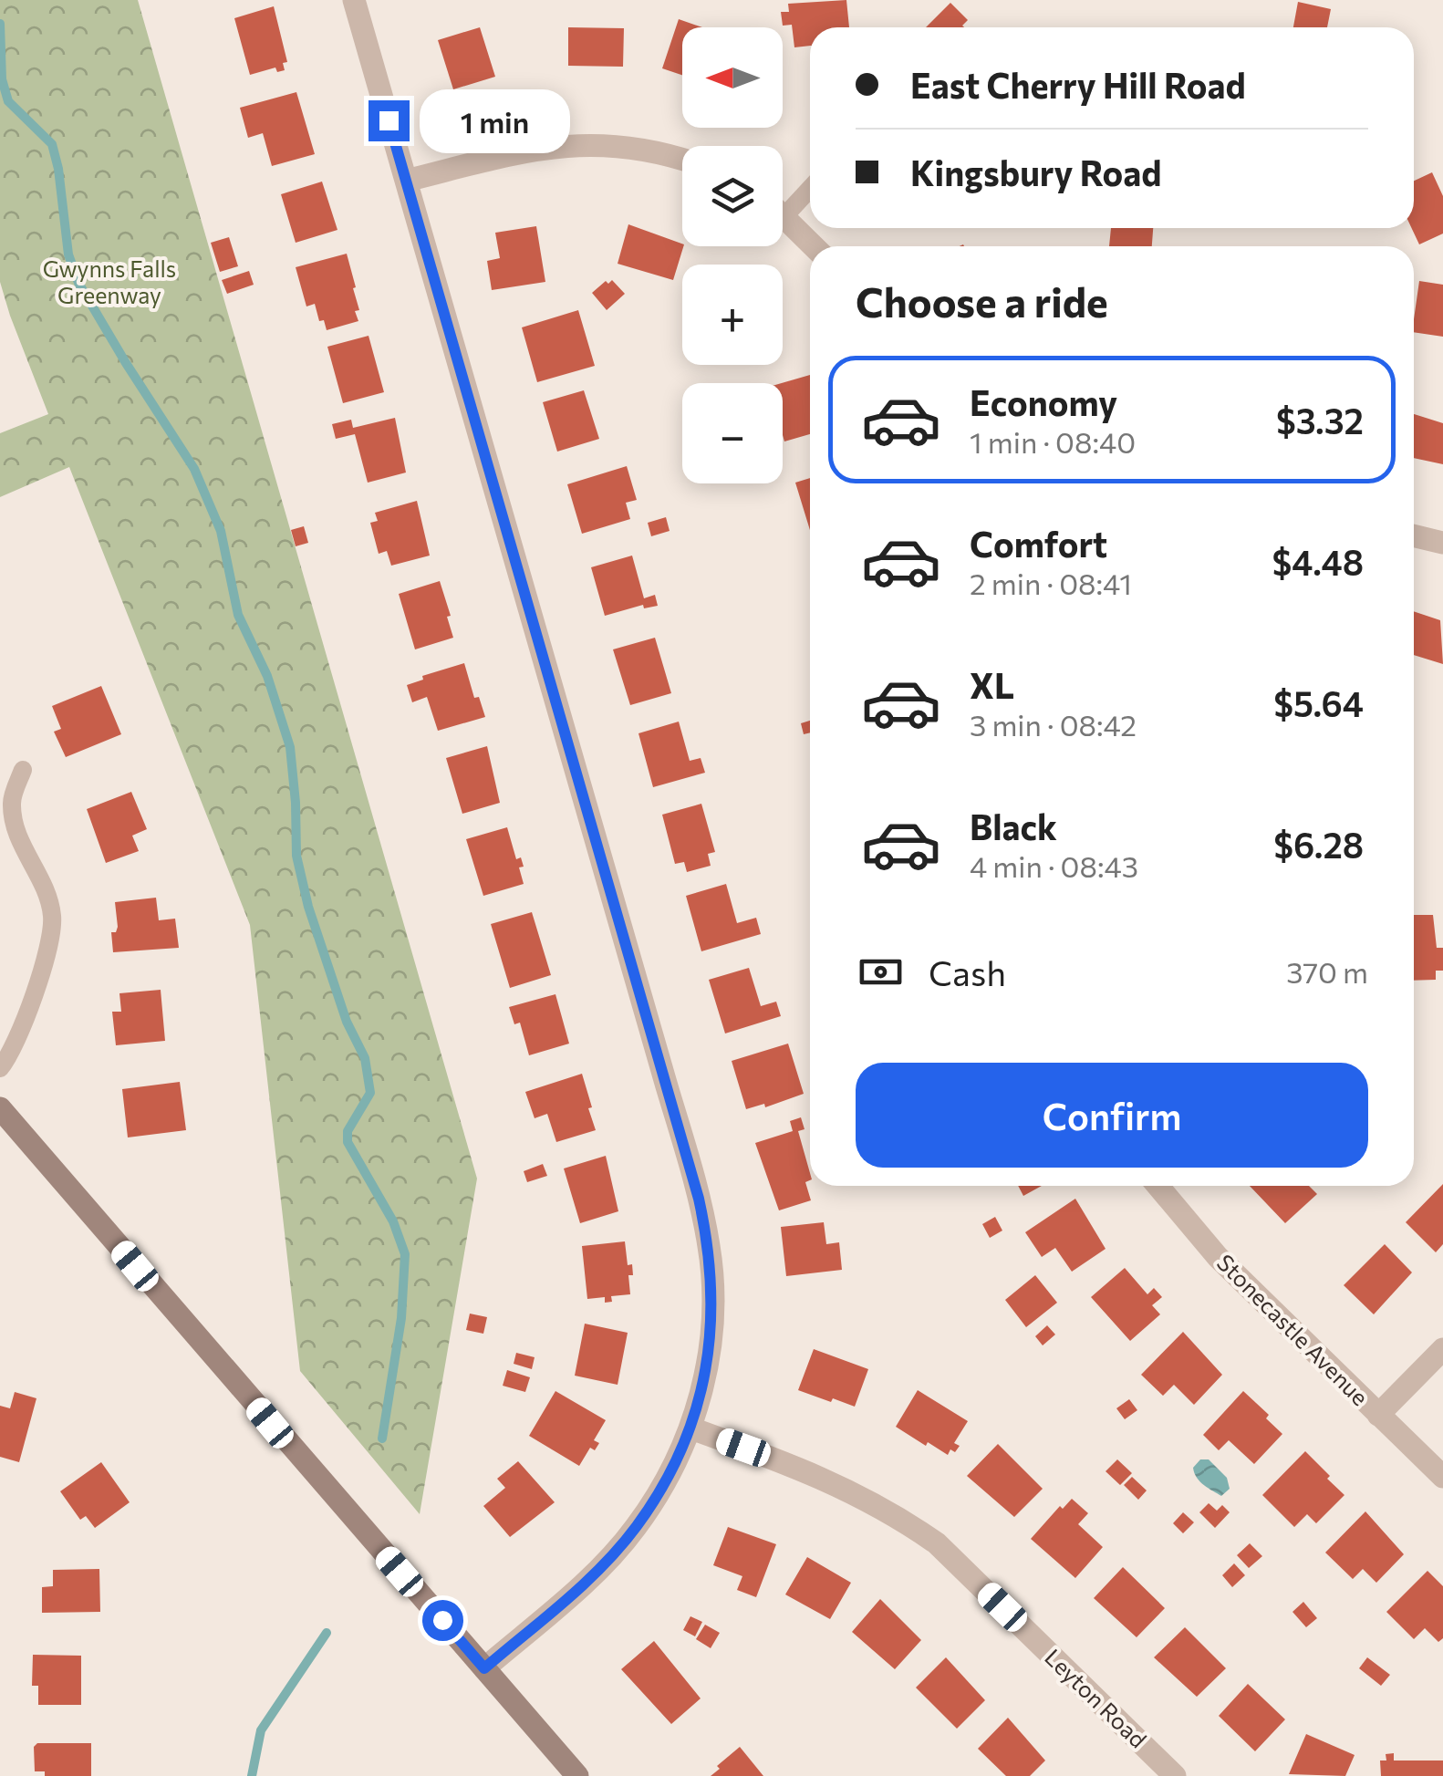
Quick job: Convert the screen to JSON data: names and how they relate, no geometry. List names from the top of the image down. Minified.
{"streets":{"street":["Stonecastle Avenue","Leyton Road"]},"parks":["Gwynns Falls Greenway"],"north":"left","page":{"map_buttons":["+","−"],"banner":["East Cherry Hill Road","Kingsbury Road"],"bubble":"1 min","heading":"Choose a ride","list":[{"name":"Economy","note":"1 min · 08:40","value":"$3.32"},{"name":"Comfort","note":"2 min · 08:41","value":"$4.48"},{"name":"XL","note":"3 min · 08:42","value":"$5.64"},{"name":"Black","note":"4 min · 08:43","value":"$6.28"}],"pay":["Cash","370 m"],"buttons":"Confirm"}}
